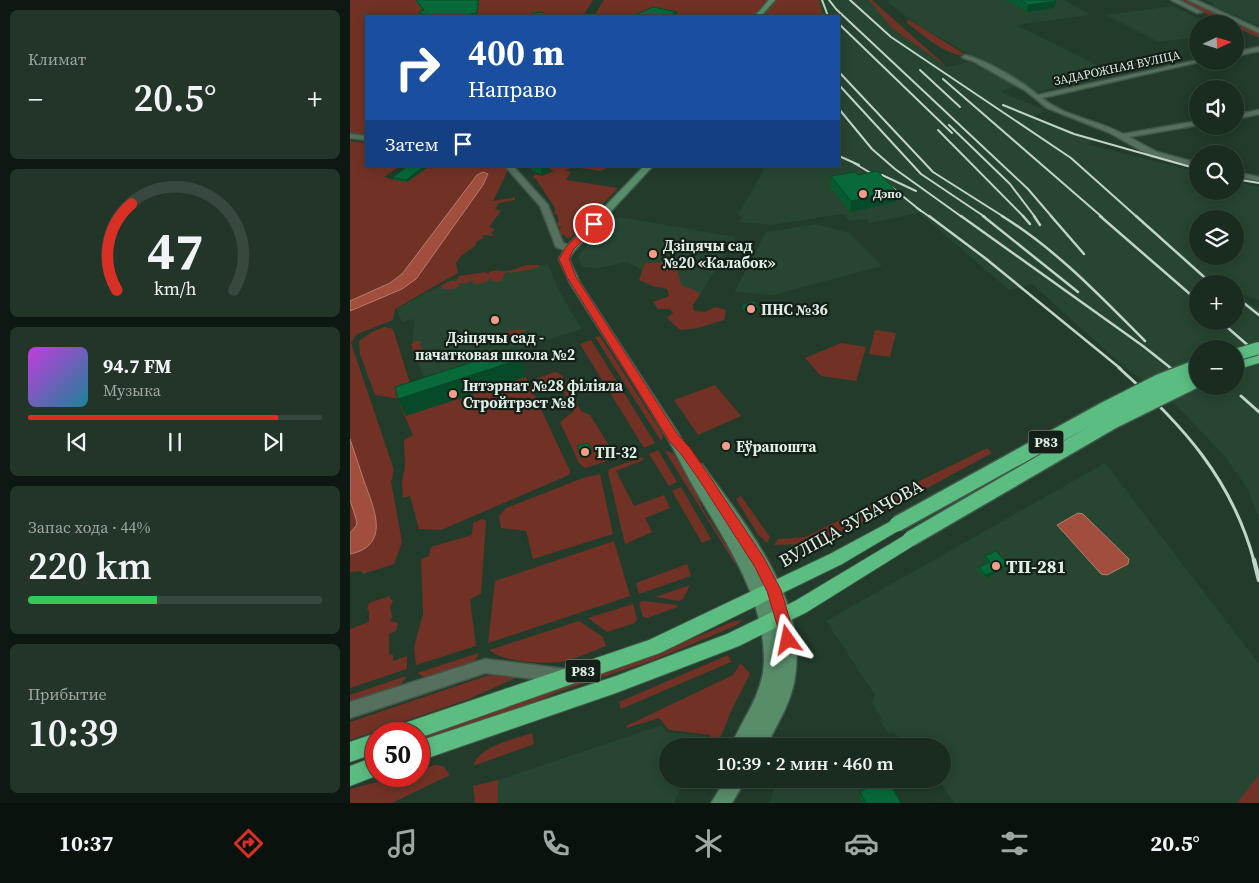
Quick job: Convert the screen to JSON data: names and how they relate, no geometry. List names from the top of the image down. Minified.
{"streets":{"highway":["Р83","ВУЛІЦА ЗУБАЧОВА"],"street":["ЗАДАРОЖНАЯ ВУЛІЦА"]},"places":["Дэпо","Дзіцячы сад №20 «Калабок»","ПНС №36","Дзіцячы сад - пачатковая школа №2","Інтэрнат №28 фiлiяла Стройтрэст №8","Еўрапошта","ТП-32","ТП-281"],"north":"right","page":{"tile":["Климат",["Запас хода · 44%","220 km"],["Прибытие","10:39"]],"map_buttons":["+","−"],"turn":["400 m","Направо"],"heat":["−","20.5°","+"],"then":"Затем","song":["94.7 FM","Музыка"],"limit":"50","trip":"10:39 · 2 мин · 460 m","tabs":["10:37","20.5°"],"gauge":["47","km/h"]}}
